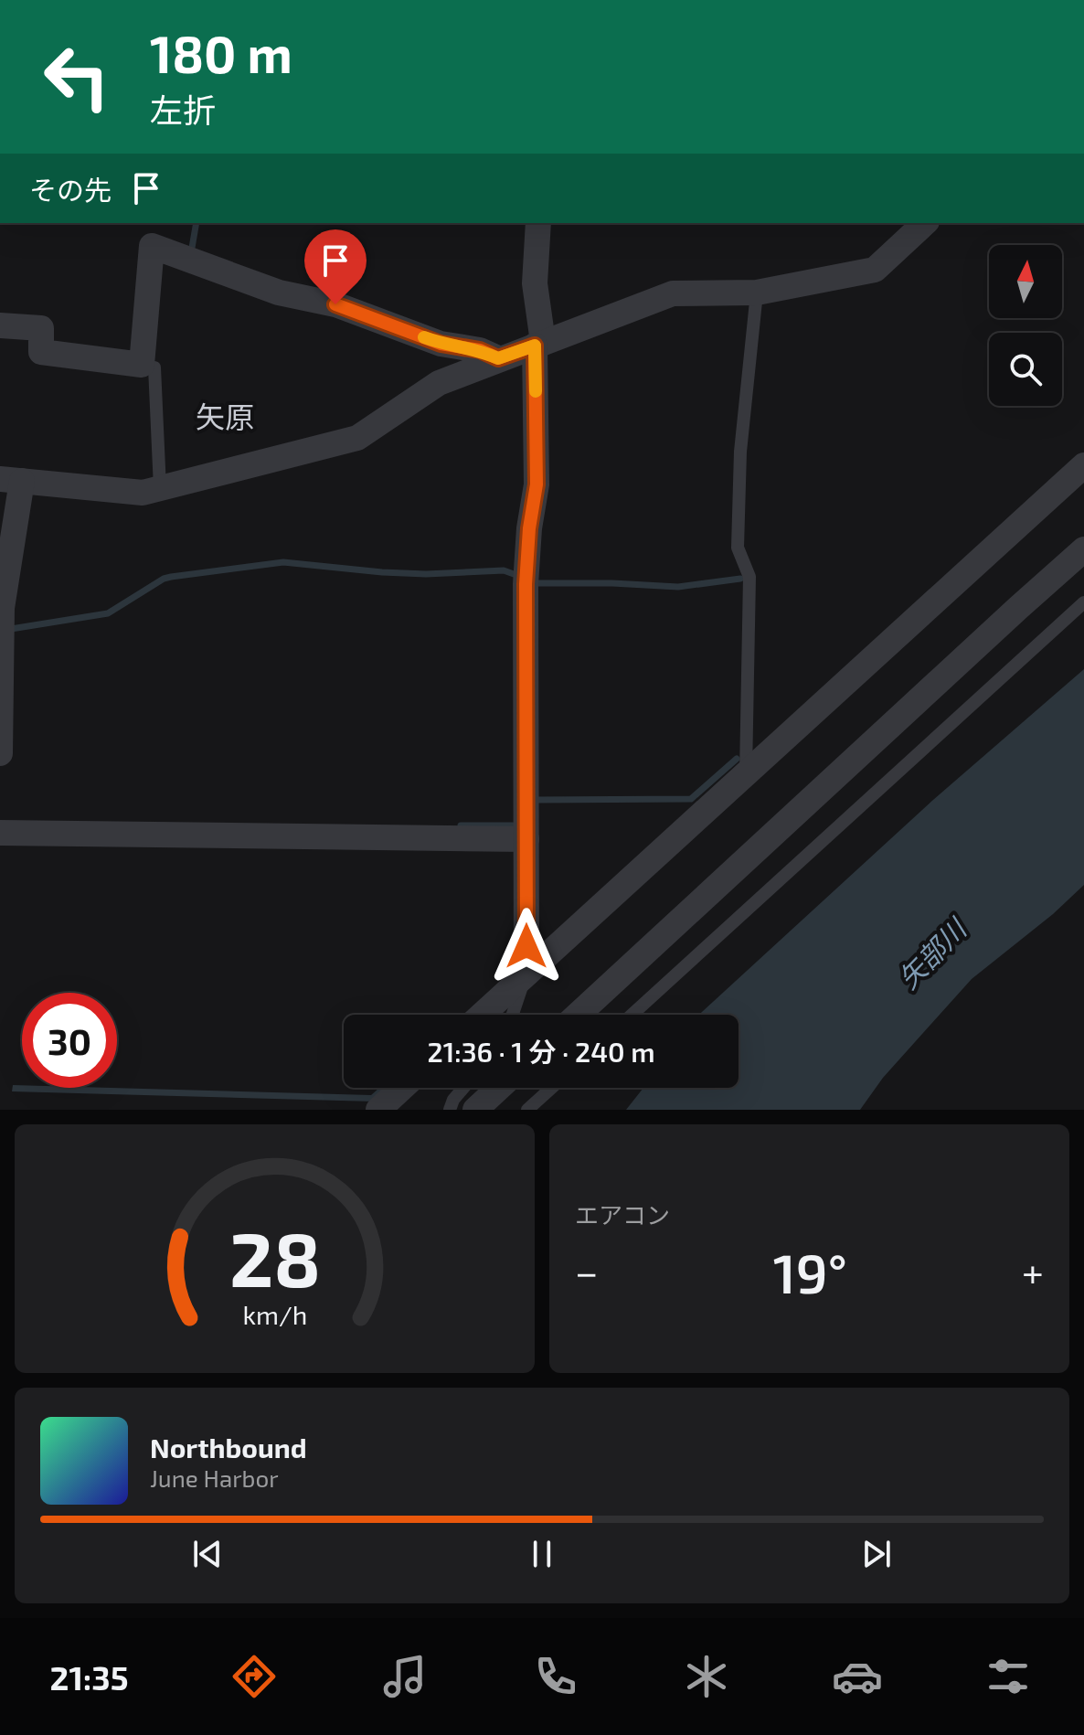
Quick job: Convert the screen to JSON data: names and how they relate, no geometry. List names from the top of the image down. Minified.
{"districts":["矢原"],"water":["矢部川"],"north":"top","page":{"turn":["180 m","左折"],"then":"その先","limit":"30","trip":"21:36 · 1 分 · 240 m","tile":"エアコン","heat":["−","19°","+"],"song":["Northbound","June Harbor"],"tabs":"21:35","gauge":["28","km/h"]}}
